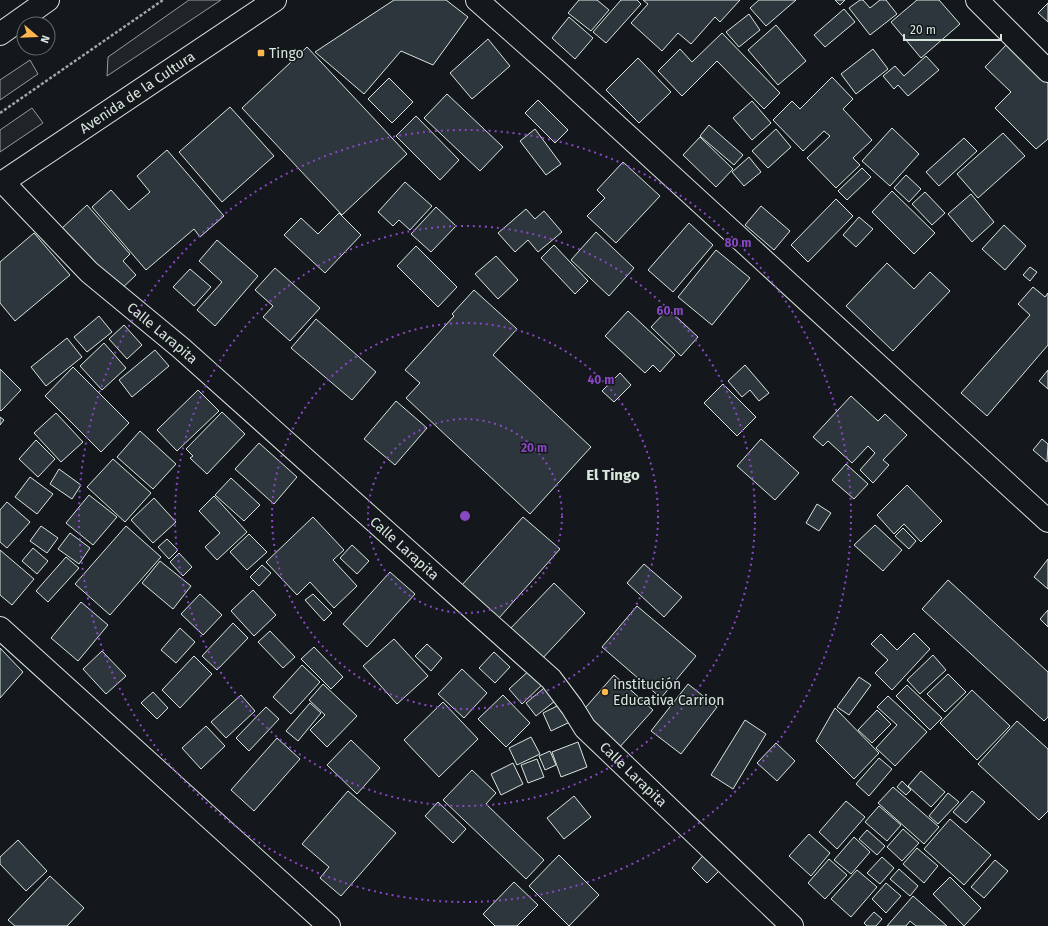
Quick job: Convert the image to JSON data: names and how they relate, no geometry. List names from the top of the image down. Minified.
{"streets":{"main road":["Avenida de la Cultura","Calle Larapita"]},"crossings":[["Avenida de la Cultura","Calle Larapita"]],"districts":["El Tingo"],"places":{"transit":["Tingo"],"other":["Institución Educativa Carrion"]},"scale_bar":"20 m","north":"right","rings":["80 m","60 m","40 m","20 m"]}
